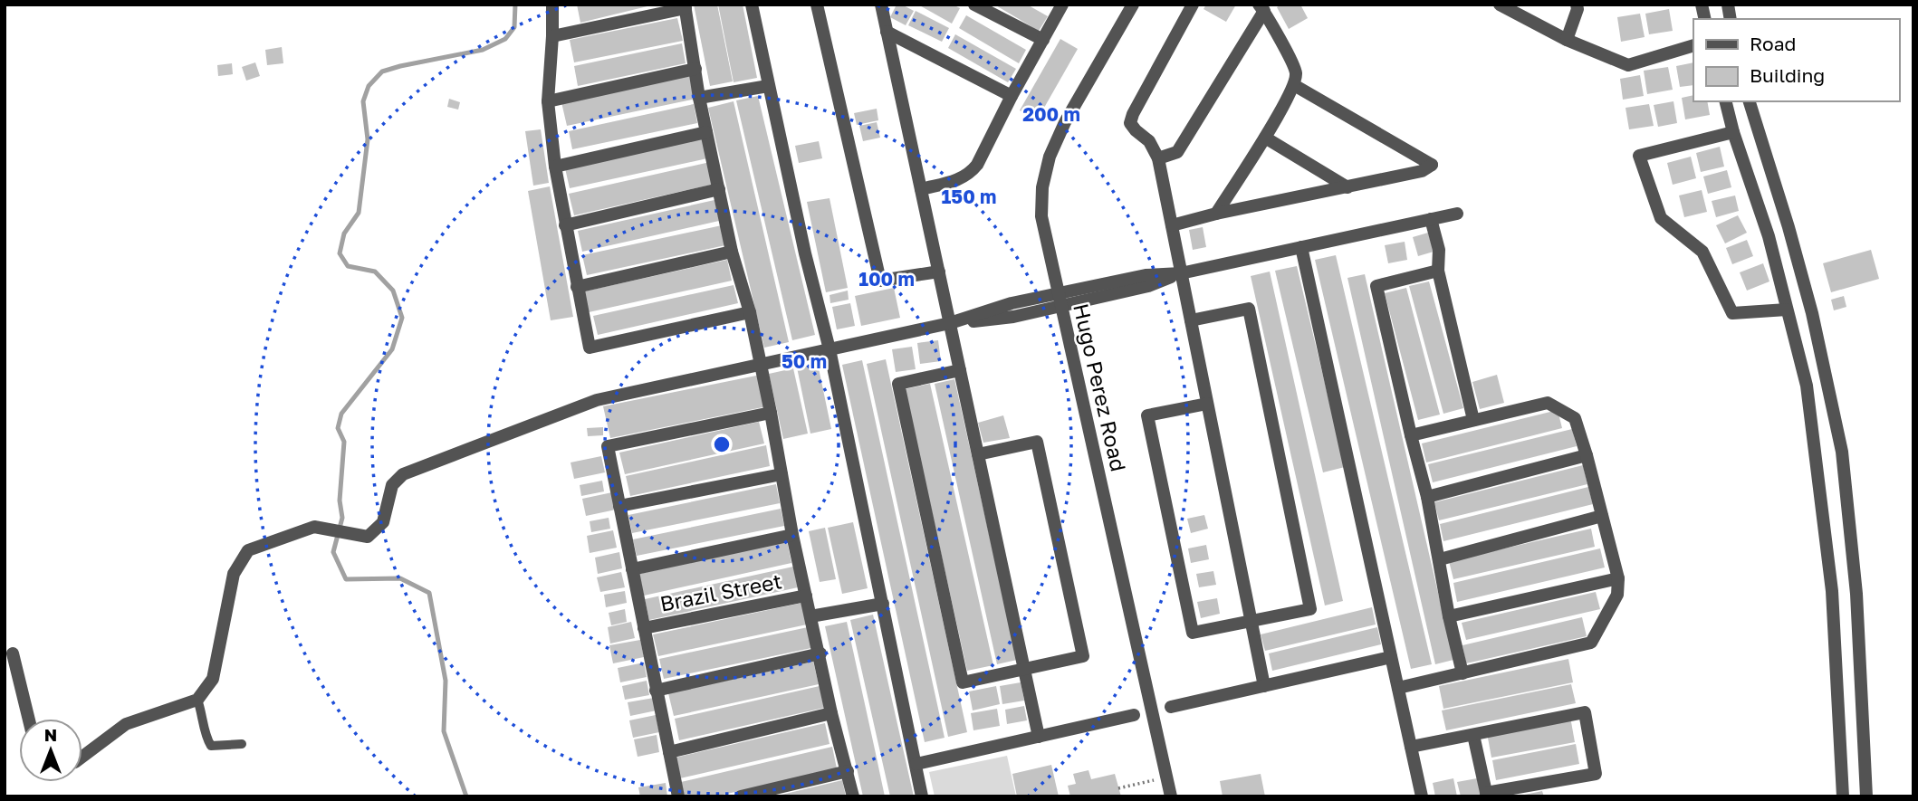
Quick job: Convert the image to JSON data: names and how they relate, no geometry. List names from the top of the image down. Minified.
{"streets":{"street":["Hugo Perez Road","Brazil Street"]},"legend":["Road","Building"],"north":"top","rings":["200 m","150 m","100 m","50 m"]}
